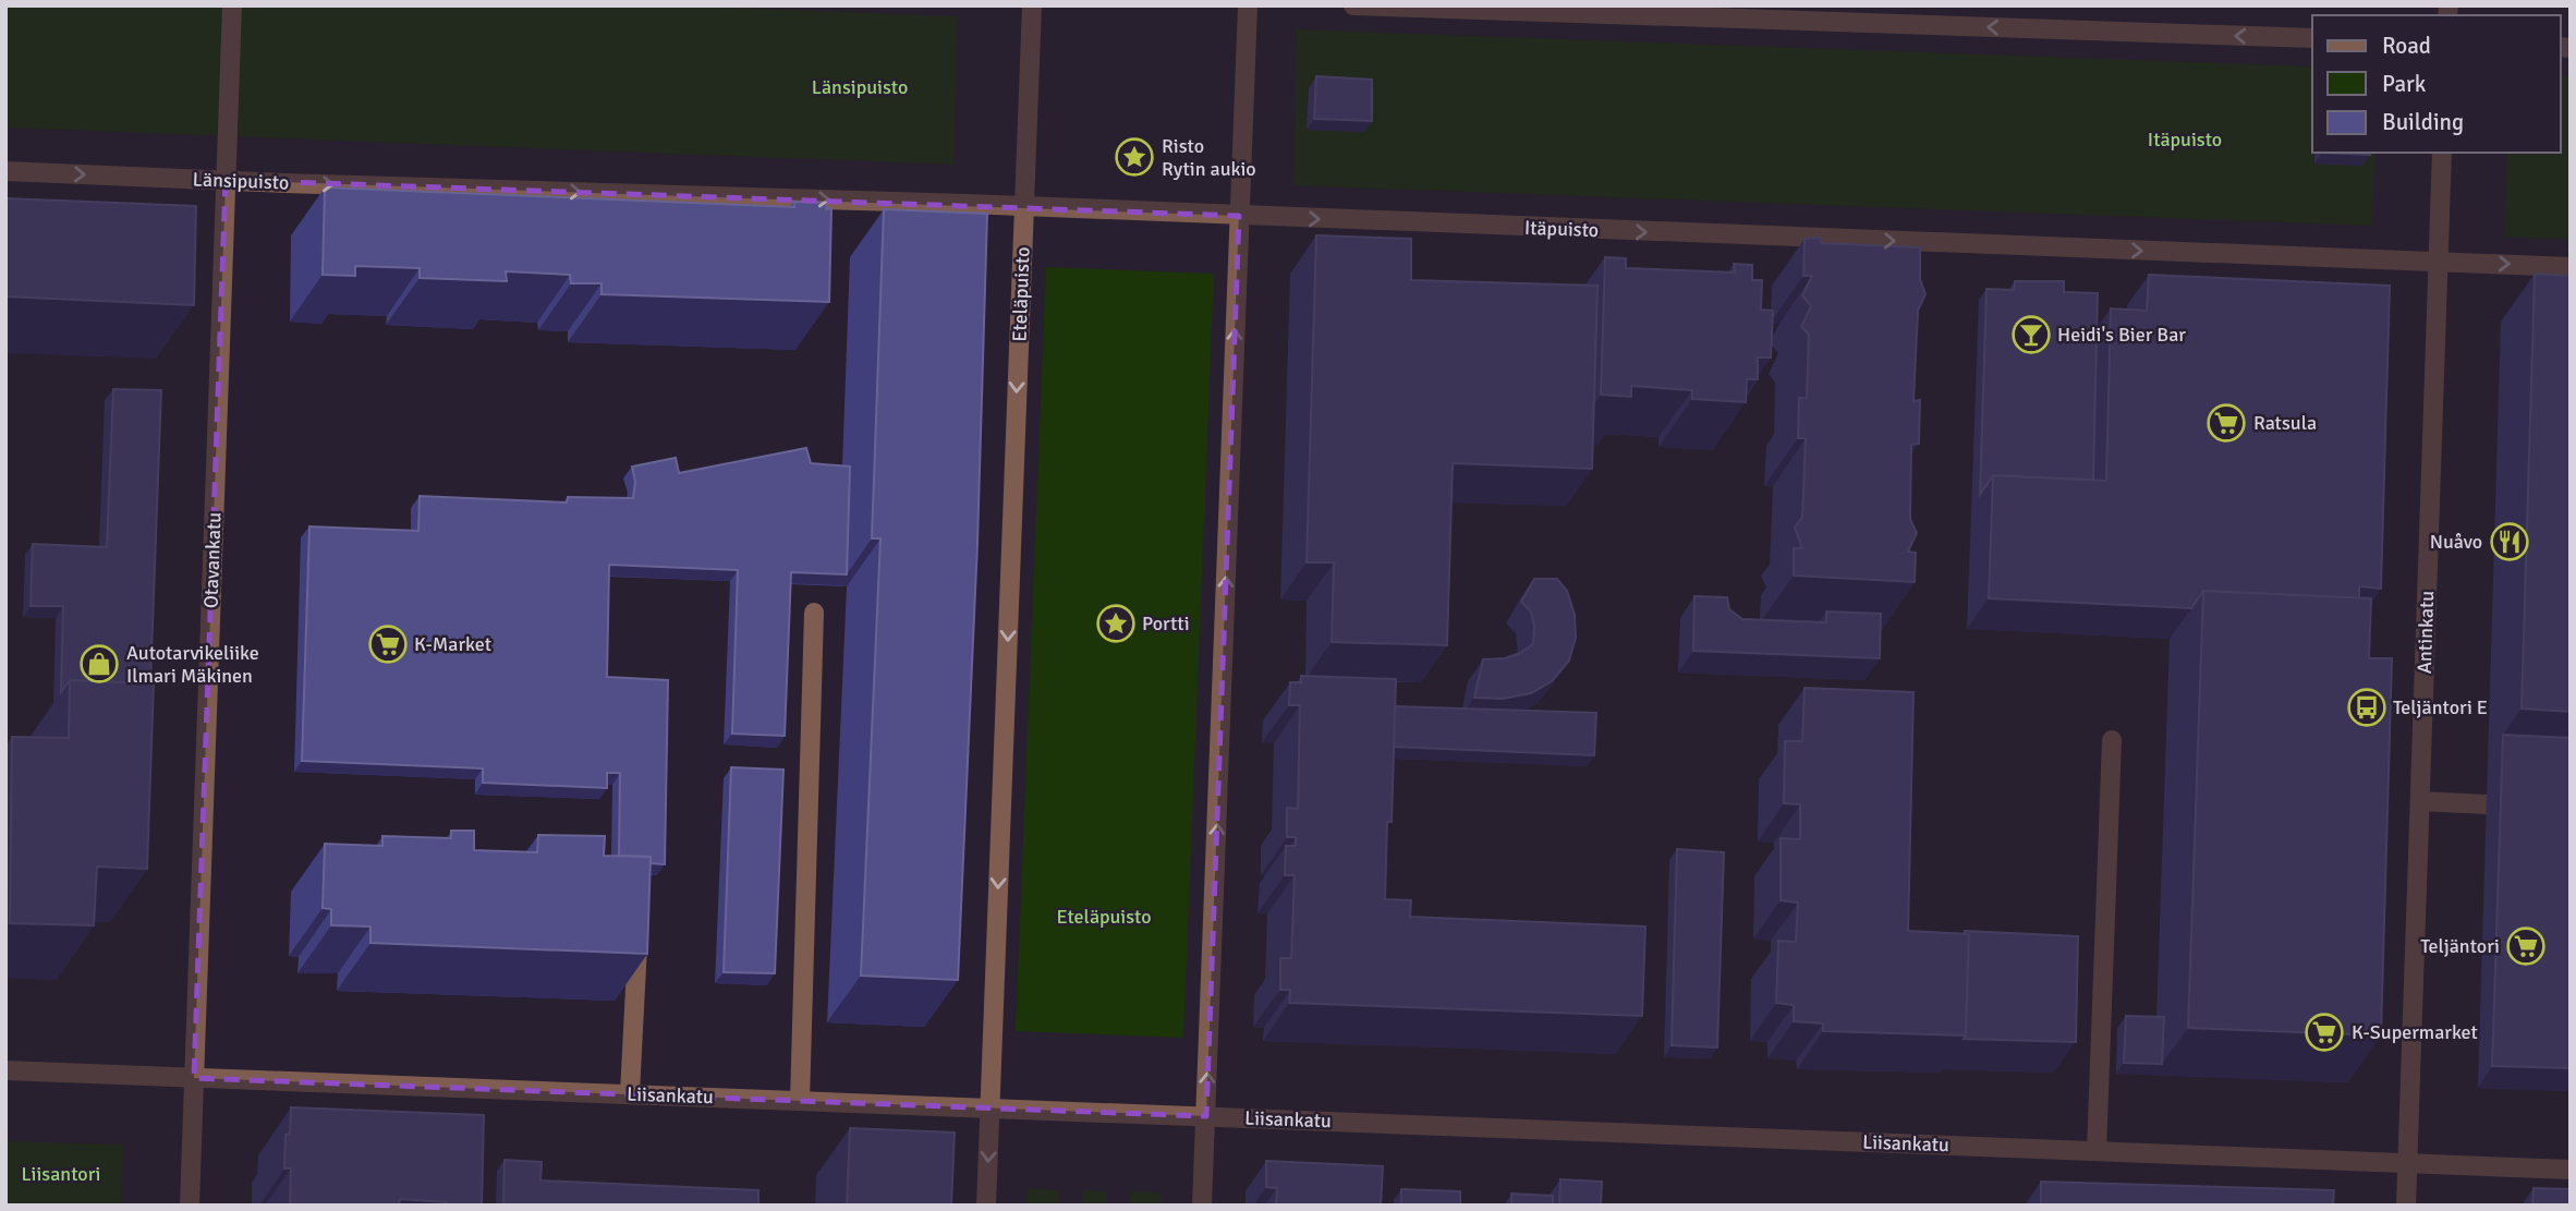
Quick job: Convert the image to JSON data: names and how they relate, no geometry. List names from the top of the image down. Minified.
{"streets":{"street":["Länsipuisto","Itäpuisto","Eteläpuisto","Otavankatu","Antinkatu","Liisankatu"]},"crossings":[["Länsipuisto","Itäpuisto"],["Länsipuisto","Eteläpuisto"],["Länsipuisto","Otavankatu"],["Itäpuisto","Antinkatu"],["Eteläpuisto","Liisankatu"],["Otavankatu","Liisankatu"],["Antinkatu","Liisankatu"]],"one_way":["Länsipuisto","Itäpuisto","Eteläpuisto"],"parks":["Länsipuisto","Itäpuisto","Eteläpuisto","Liisantori"],"places":{"place":["Risto Rytin aukio","Portti"],"bar":["Heidi's Bier Bar"],"supermarket":["Ratsula","K-Market","Teljäntori","K-Supermarket"],"restaurant":["Nuåvo"],"shop":["Autotarvikeliike Ilmari Mäkinen"],"bus stop":["Teljäntori E"]},"legend":["Road","Park","Building"]}
